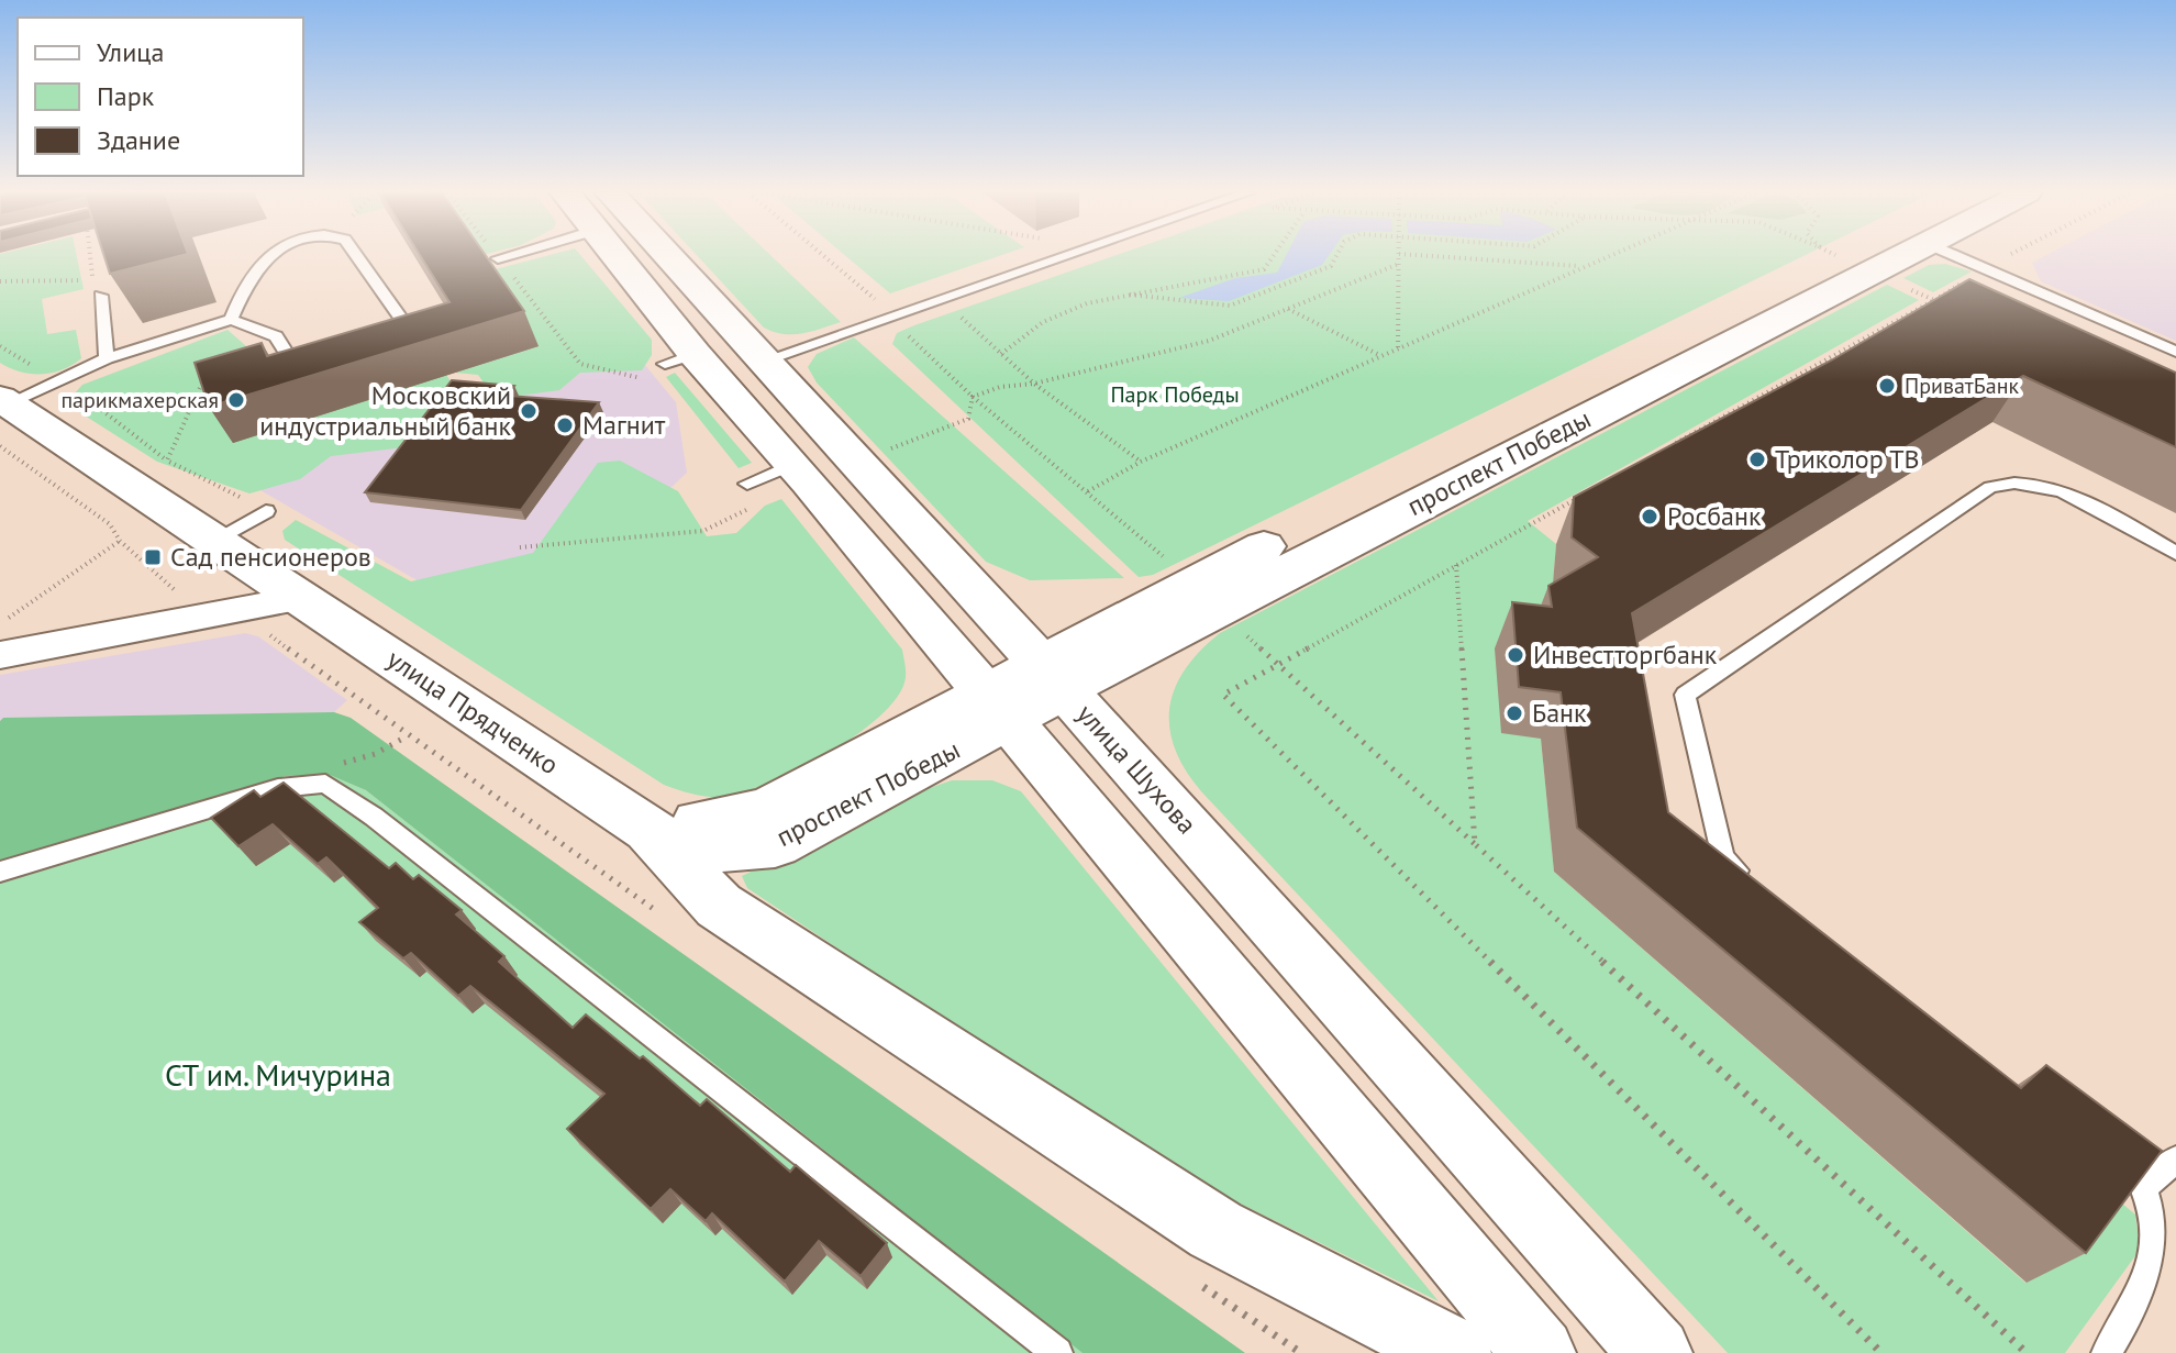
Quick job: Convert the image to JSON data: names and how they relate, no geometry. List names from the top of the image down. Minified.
{"streets":{"main road":["проспект Победы","улица Прядченко","улица Шухова"]},"crossings":[["проспект Победы","улица Прядченко"],["проспект Победы","улица Шухова"]],"parks":["Парк Победы","СТ им. Мичурина"],"places":{"other":["ПриватБанк","парикмахерская","Московский индустриальный банк","Магнит","Триколор ТВ","Росбанк","Инвестторгбанк","Банк"],"transit":["Сад пенсионеров"]},"legend":["Улица","Парк","Здание"]}
